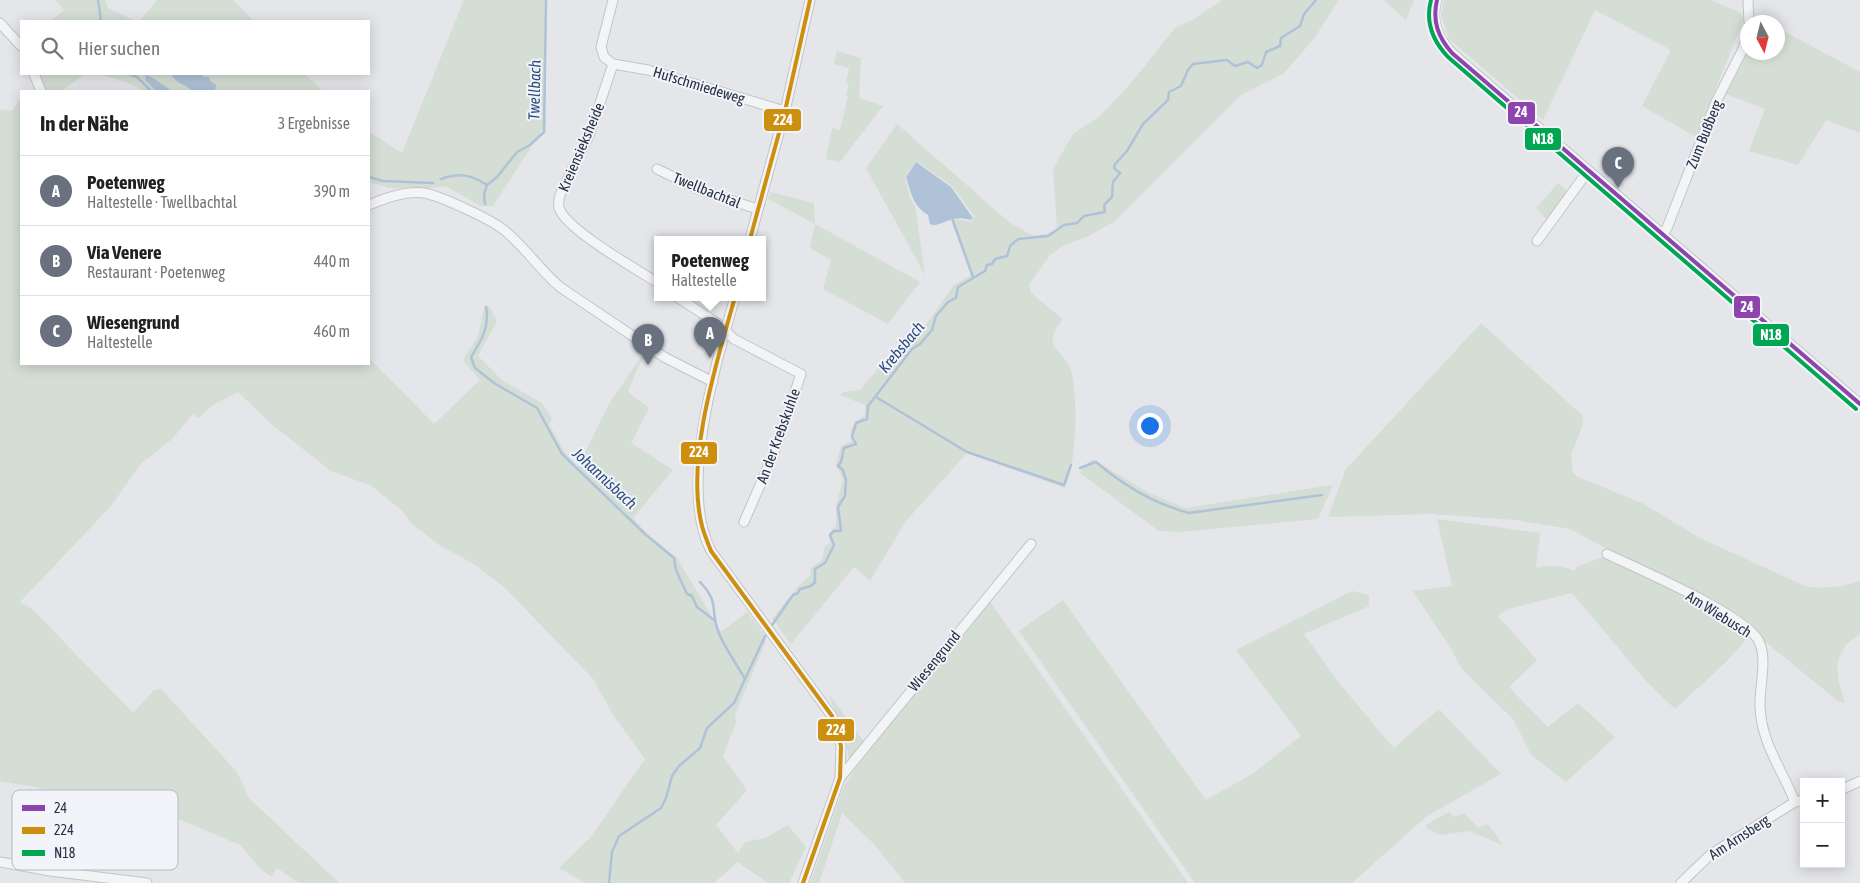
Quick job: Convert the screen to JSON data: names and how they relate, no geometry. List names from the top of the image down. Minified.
{"streets":{"street":["Hufschmiedeweg","Zum Bußberg","Kreiensieksheide","Twellbachtal","An der Krebskuhle","Am Wiebusch","Wiesengrund","Am Arnsberg"]},"crossings":[["Hufschmiedeweg","Kreiensieksheide"],["Hufschmiedeweg","Twellbachtal"],["Am Wiebusch","Am Arnsberg"]],"water":["Twellbach","Krebsbach","Johannisbach"],"lines":["transit line 24","transit line 224","transit line N18"],"legend":["24","224","N18"],"north":"bottom","page":{"search":"Hier suchen","heading":["In der Nähe","3 Ergebnisse"],"pins":["C","A","B"],"list":[{"mark":"A","name":"Poetenweg","note":"Haltestelle · Twellbachtal","value":"390 m"},{"mark":"B","name":"Via Venere","note":"Restaurant · Poetenweg","value":"440 m"},{"mark":"C","name":"Wiesengrund","note":"Haltestelle","value":"460 m"}],"popup":["Poetenweg","Haltestelle"],"map_buttons":["+","−"]}}
